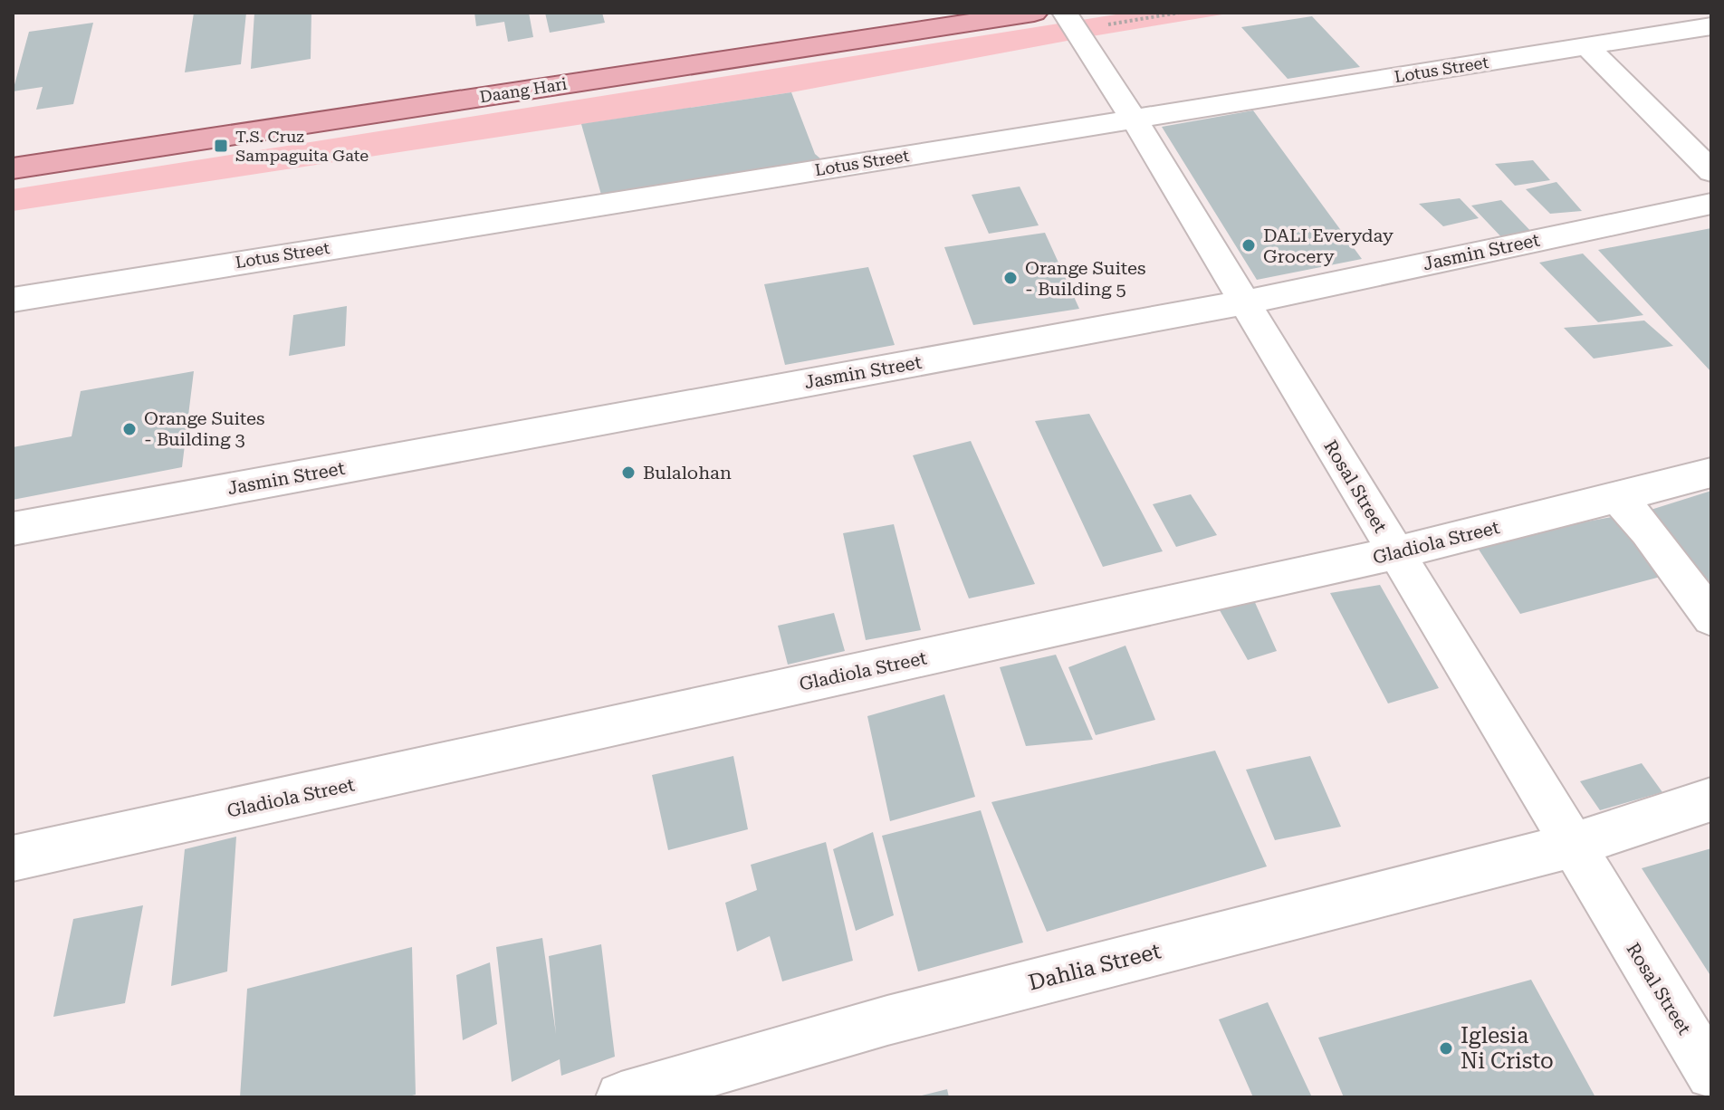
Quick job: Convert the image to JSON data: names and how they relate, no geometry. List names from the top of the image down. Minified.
{"streets":{"main road":["Daang Hari"],"street":["Lotus Street","Jasmin Street","Rosal Street","Gladiola Street","Dahlia Street"]},"crossings":[["Lotus Street","Rosal Street"],["Jasmin Street","Rosal Street"],["Rosal Street","Gladiola Street"],["Rosal Street","Dahlia Street"]],"places":{"transit":["T.S. Cruz Sampaguita Gate"],"other":["DALI Everyday Grocery","Orange Suites - Building 5","Orange Suites - Building 3","Bulalohan","Iglesia Ni Cristo"]}}
